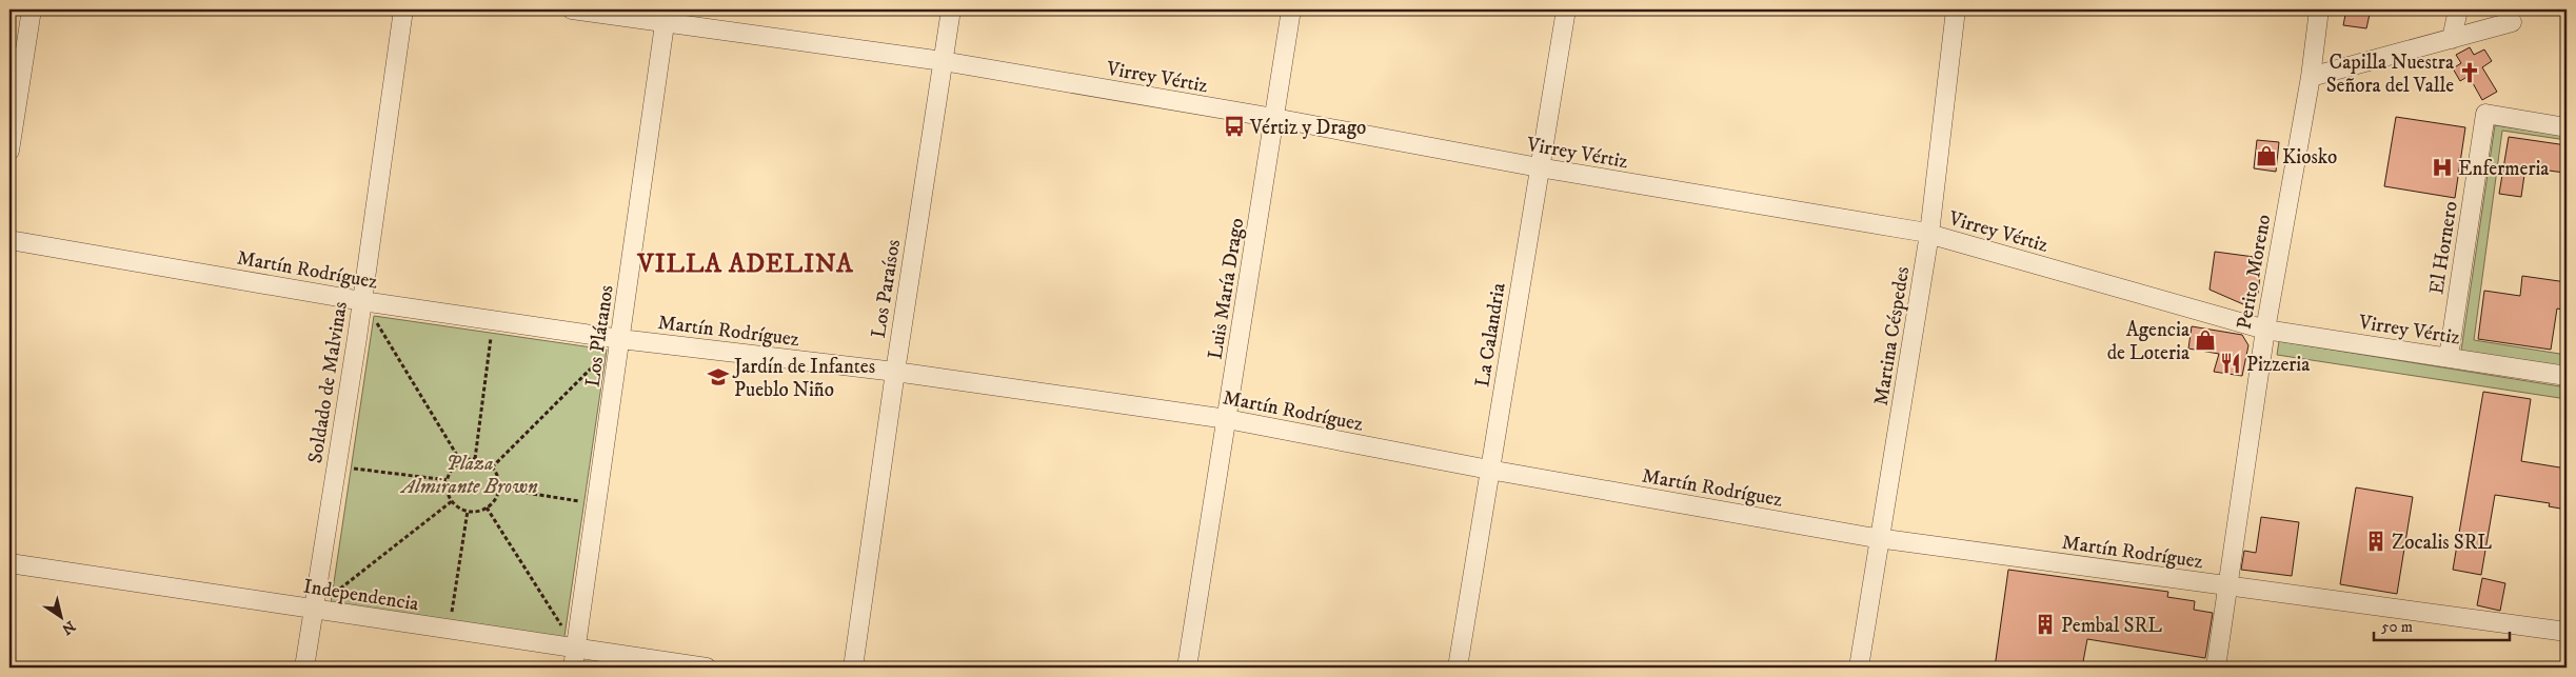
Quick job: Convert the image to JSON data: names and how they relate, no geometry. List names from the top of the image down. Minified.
{"streets":{"street":["Virrey Vértiz","El Hornero","Martín Rodríguez","Perito Moreno","Los Paraísos","Luis María Drago","La Calandria","Los Plátanos","Martina Céspedes","Soldado de Malvinas","Independencia"]},"crossings":[["Virrey Vértiz","El Hornero"],["Virrey Vértiz","Perito Moreno"],["Virrey Vértiz","Los Paraísos"],["Virrey Vértiz","Luis María Drago"],["Virrey Vértiz","La Calandria"],["Virrey Vértiz","Los Plátanos"],["Virrey Vértiz","Martina Céspedes"],["Martín Rodríguez","Perito Moreno"],["Martín Rodríguez","Los Paraísos"],["Martín Rodríguez","Luis María Drago"],["Martín Rodríguez","La Calandria"],["Martín Rodríguez","Los Plátanos"],["Martín Rodríguez","Martina Céspedes"],["Martín Rodríguez","Soldado de Malvinas"],["Los Plátanos","Independencia"],["Soldado de Malvinas","Independencia"]],"districts":["VILLA ADELINA"],"parks":["Plaza Almirante Brown"],"places":{"church":["Capilla Nuestra Señora del Valle"],"bus stop":["Vértiz y Drago"],"shop":["Kiosko","Agencia de Loteria"],"hospital":["Enfermeria"],"restaurant":["Pizzeria"],"school or university":["Jardín de Infantes Pueblo Niño"],"building":["Zocalis SRL","Pembal SRL"]},"scale_bar":"50 m","north":"bottom right"}
